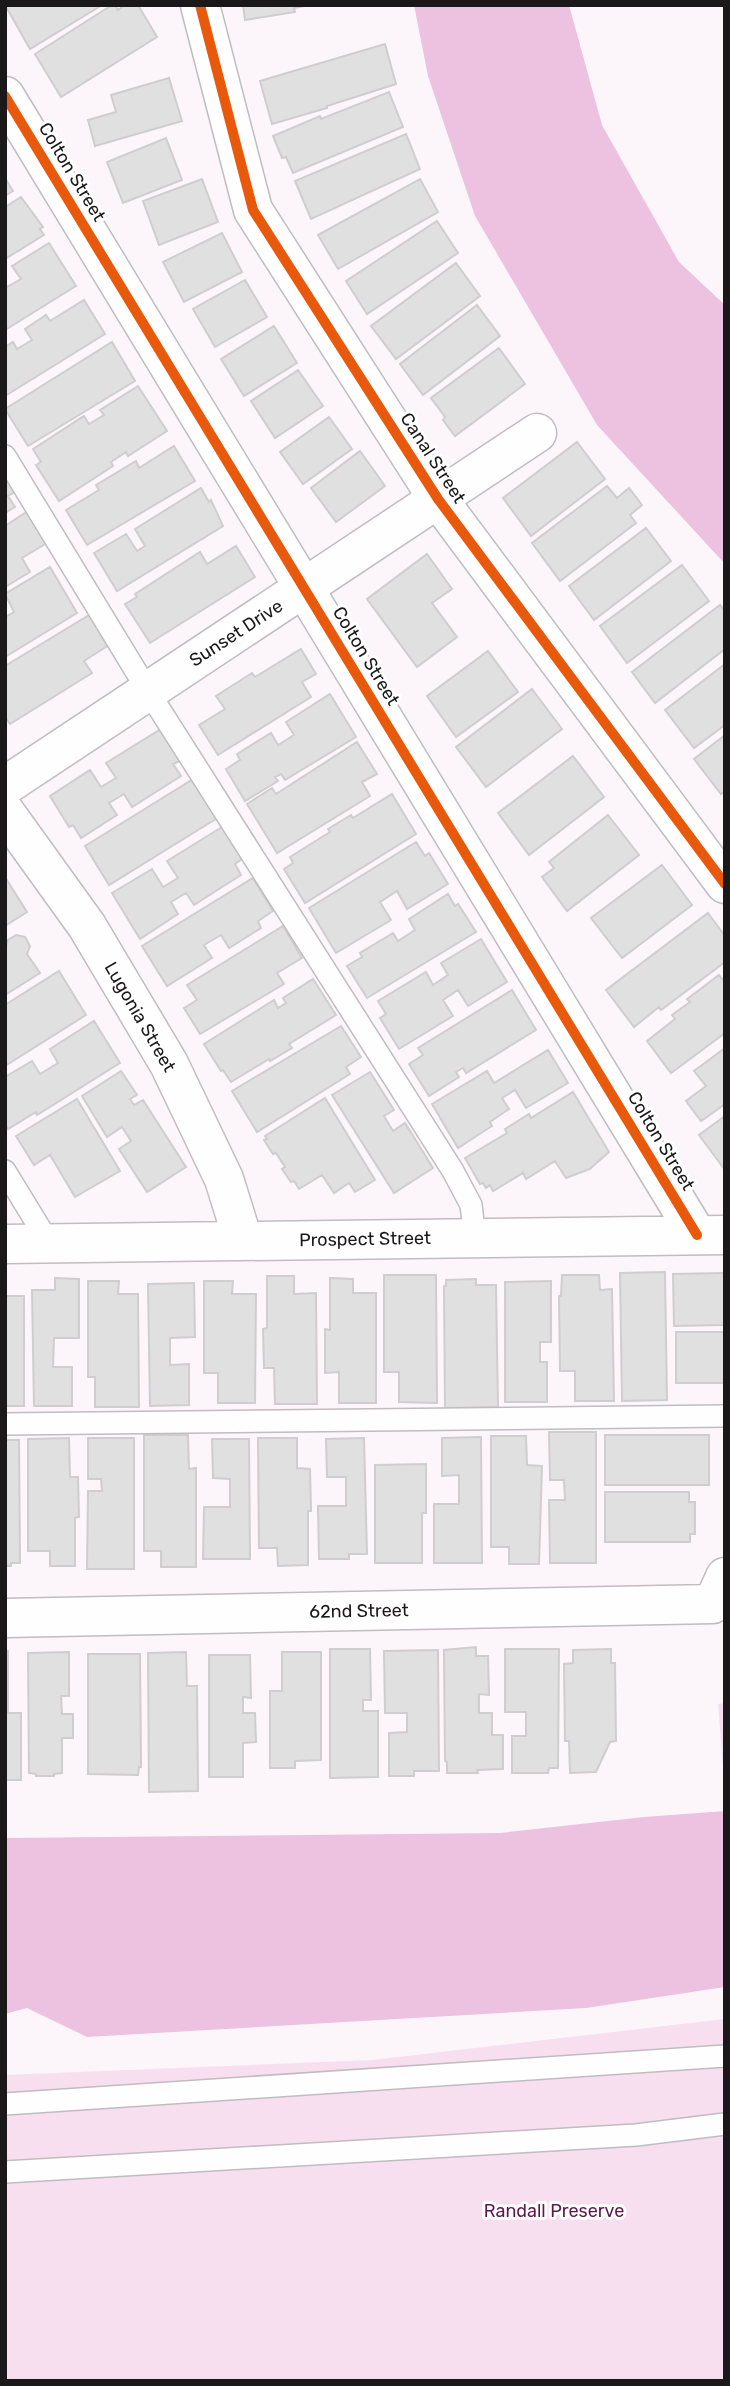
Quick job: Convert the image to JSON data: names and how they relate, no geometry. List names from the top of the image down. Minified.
{"streets":{"street":["Colton Street","Canal Street","Sunset Drive","Lugonia Street","Prospect Street","62nd Street"]},"crossings":[["Colton Street","Sunset Drive"],["Colton Street","Prospect Street"],["Canal Street","Sunset Drive"],["Lugonia Street","Prospect Street"]],"parks":["Randall Preserve"]}
